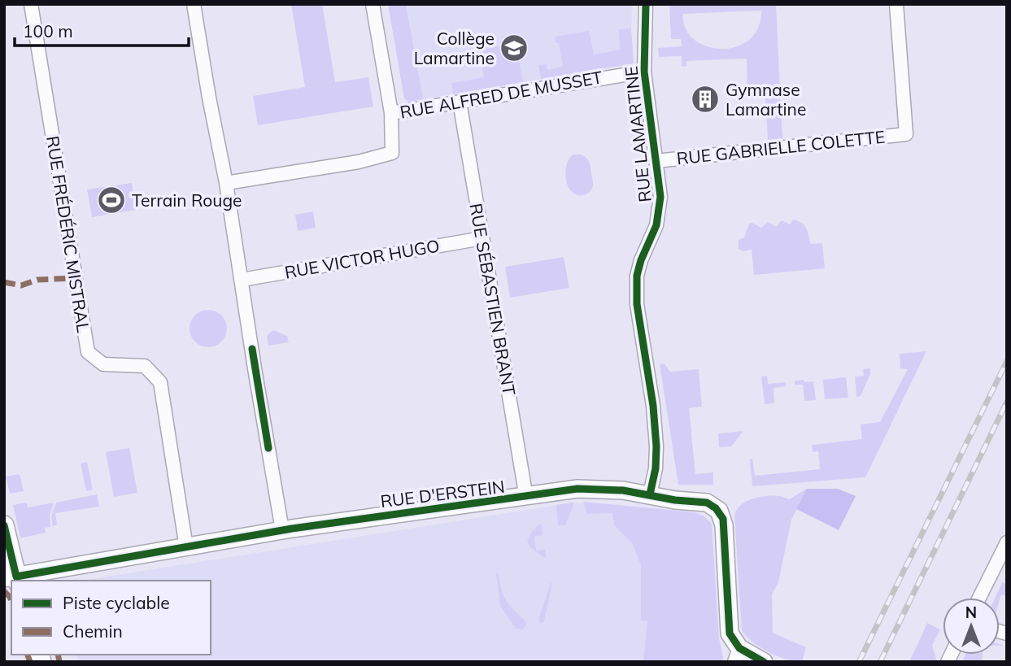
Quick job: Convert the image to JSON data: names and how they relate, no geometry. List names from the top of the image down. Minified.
{"streets":{"street":["RUE ALFRED DE MUSSET","RUE LAMARTINE","RUE GABRIELLE COLETTE","RUE FRÉDÉRIC MISTRAL","RUE VICTOR HUGO","RUE SÉBASTIEN BRANT","RUE D'ERSTEIN"]},"crossings":[["RUE ALFRED DE MUSSET","RUE LAMARTINE"],["RUE ALFRED DE MUSSET","RUE SÉBASTIEN BRANT"],["RUE LAMARTINE","RUE GABRIELLE COLETTE"],["RUE LAMARTINE","RUE D'ERSTEIN"],["RUE FRÉDÉRIC MISTRAL","RUE D'ERSTEIN"],["RUE VICTOR HUGO","RUE SÉBASTIEN BRANT"],["RUE SÉBASTIEN BRANT","RUE D'ERSTEIN"]],"places":{"school or university":["Collège Lamartine"],"building":["Gymnase Lamartine"],"sports":["Terrain Rouge"]},"legend":["Piste cyclable","Chemin"],"scale_bar":"100 m","north":"top"}
